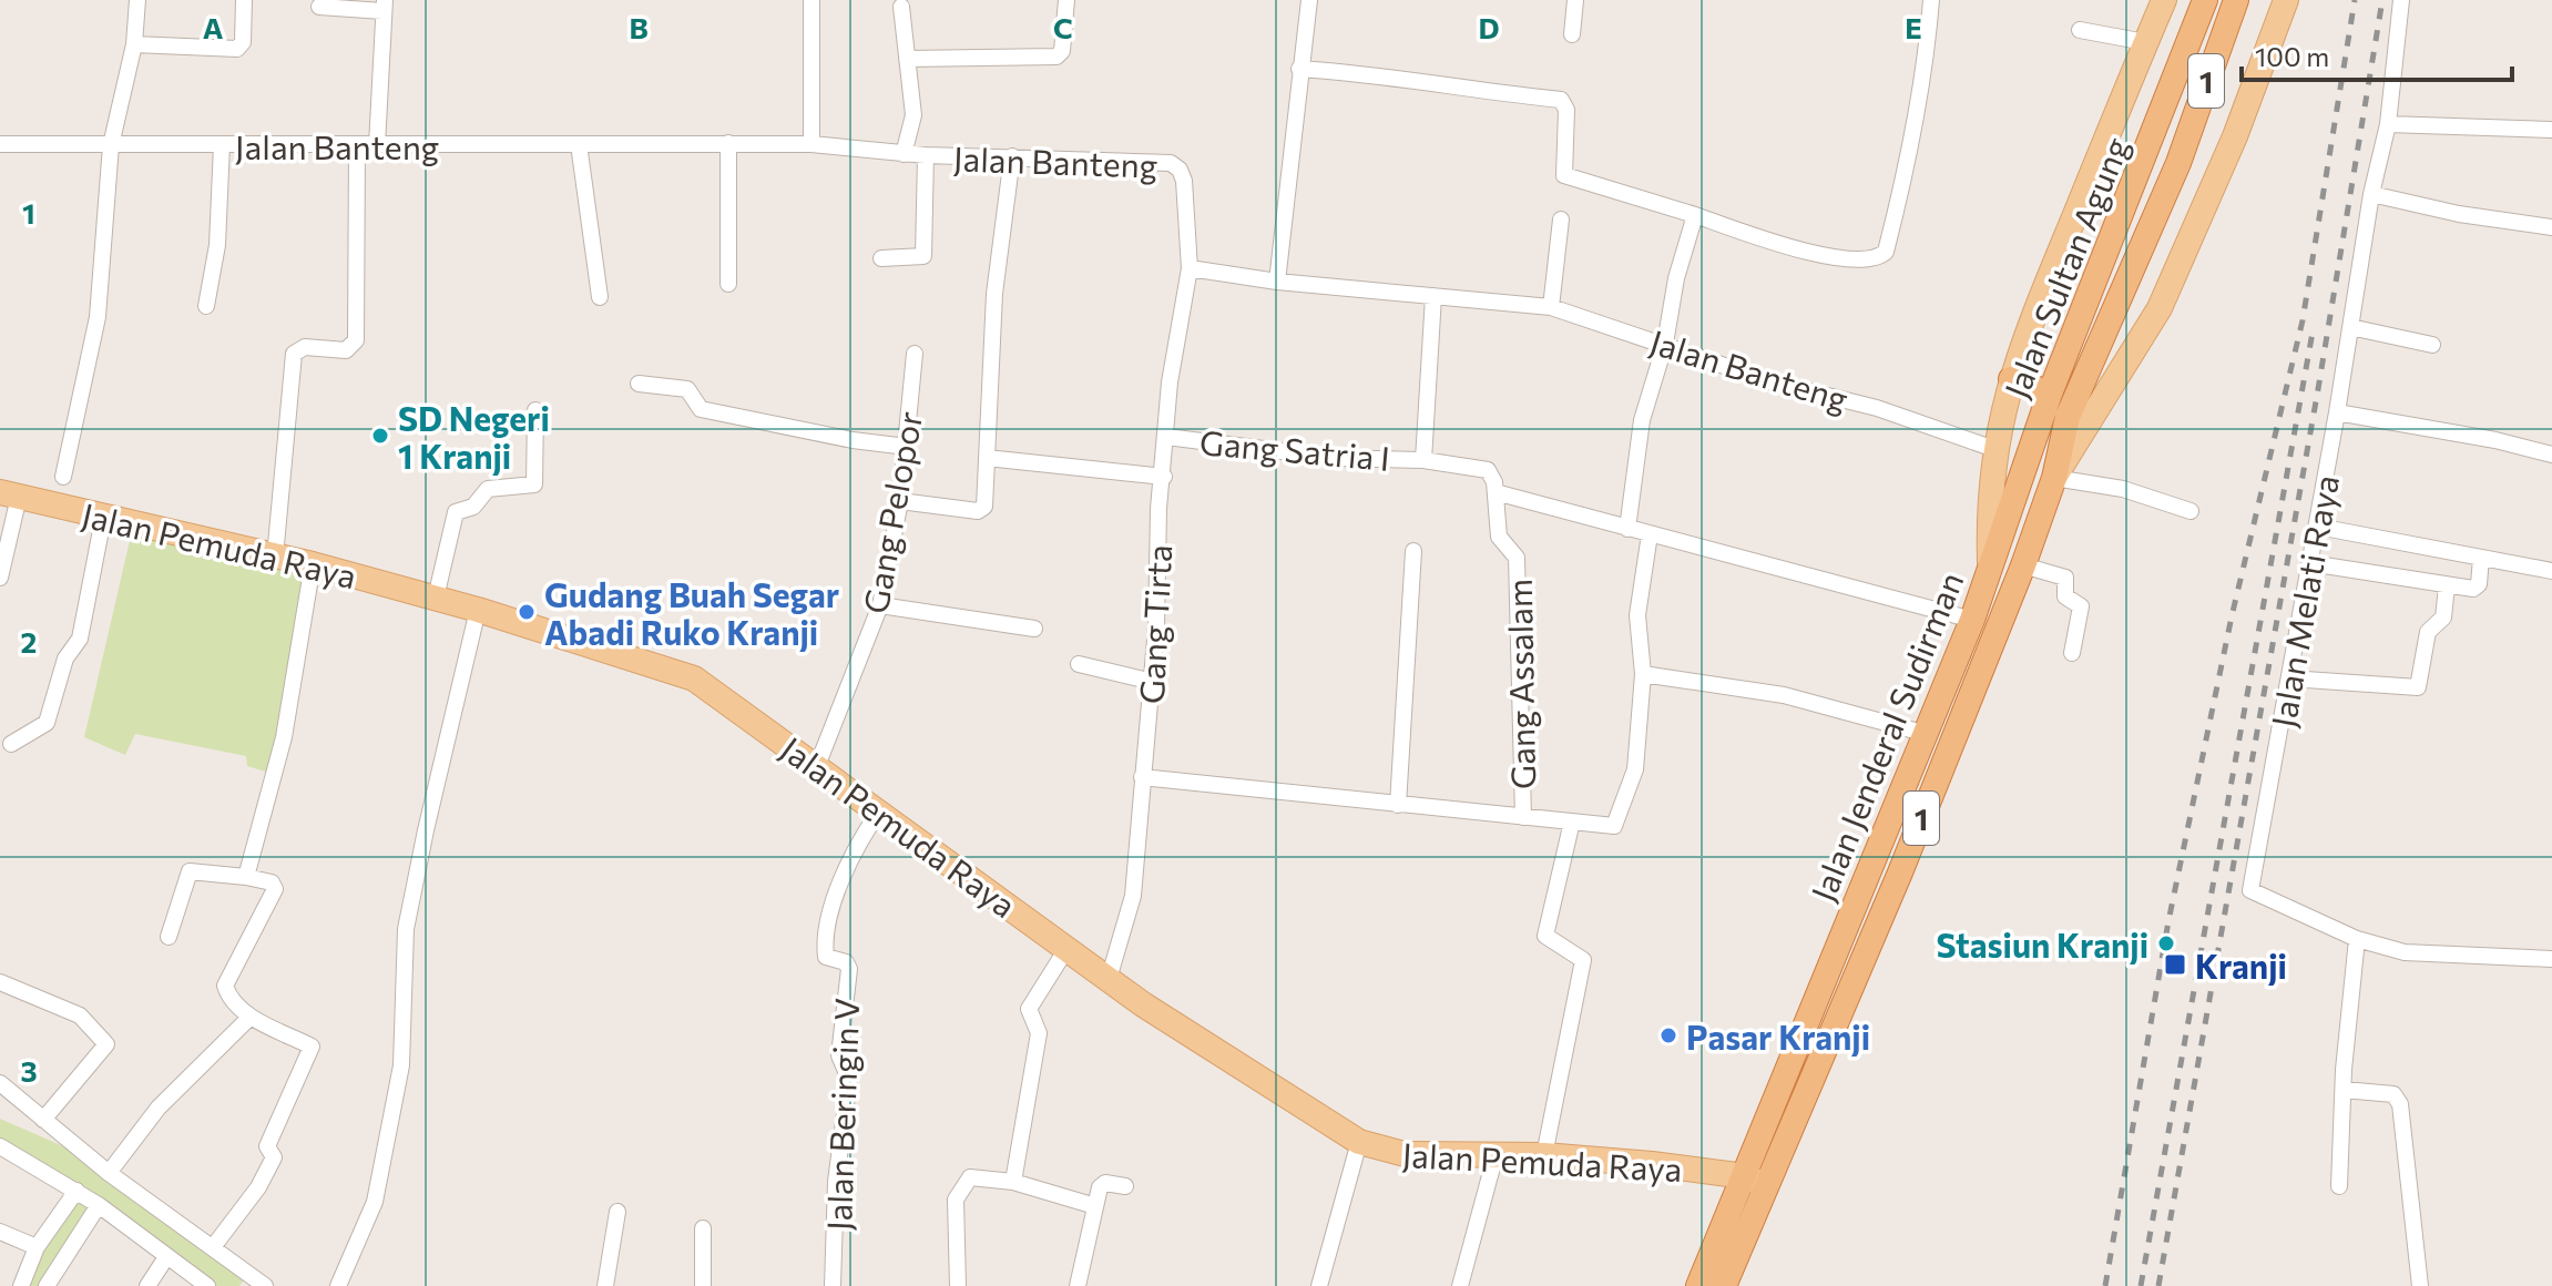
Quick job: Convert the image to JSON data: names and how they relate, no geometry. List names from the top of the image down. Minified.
{"streets":{"highway":["1","Jalan Sultan Agung","Jalan Jenderal Sudirman"],"main road":["Jalan Pemuda Raya"],"street":["Jalan Banteng","Gang Satria I","Gang Pelopor","Jalan Melati Raya","Gang Tirta","Gang Assalam","Jalan Beringin V"]},"crossings":[["Jalan Banteng","Gang Tirta"],["Jalan Banteng","Jalan Jenderal Sudirman"],["Jalan Sultan Agung","Jalan Jenderal Sudirman"],["Gang Satria I","Gang Tirta"],["Gang Pelopor","Jalan Pemuda Raya"],["Jalan Pemuda Raya","Gang Tirta"],["Jalan Pemuda Raya","Gang Assalam"],["Jalan Pemuda Raya","Jalan Jenderal Sudirman"],["Jalan Pemuda Raya","Jalan Beringin V"]],"places":{"other":["SD Negeri 1 Kranji","Gudang Buah Segar Abadi Ruko Kranji","Stasiun Kranji","Pasar Kranji"],"transit":["Kranji"]},"scale_bar":"100 m","grid":{"columns":["A","B","C","D","E"],"rows":["1","2","3"]}}
